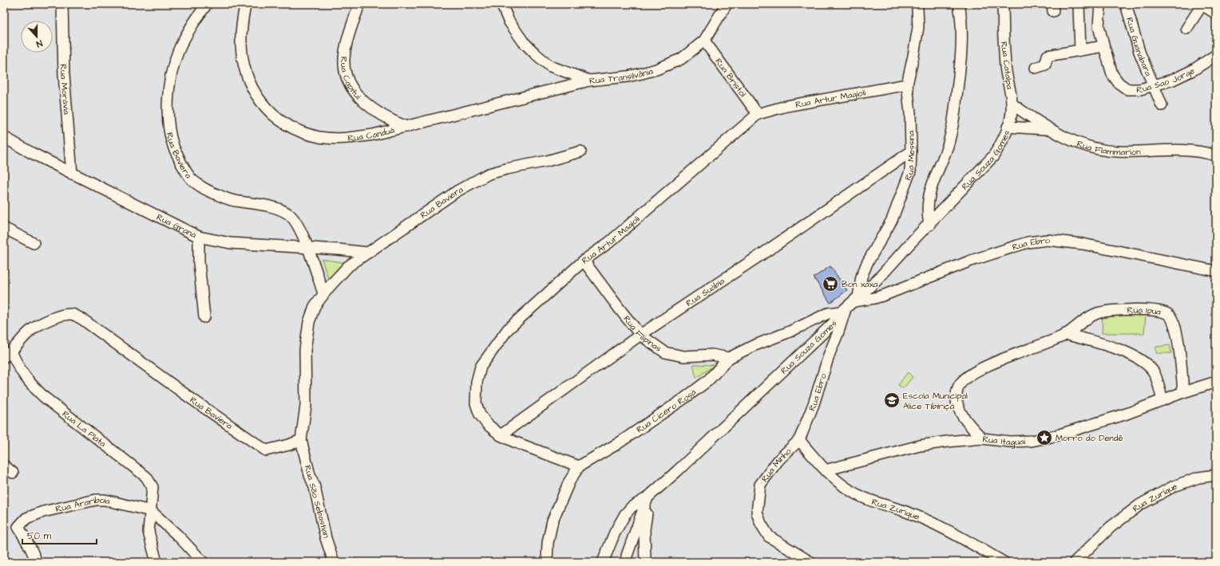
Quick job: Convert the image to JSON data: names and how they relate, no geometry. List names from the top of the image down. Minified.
{"streets":{"street":["Rua Guanabara","Rua Catalpa","Rua Transilvânia","Rua Capituí","Rua Bristol","Rua Sao Jorge","Rua Morávia","Rua Artur Magioli","Rua Canduá","Rua Flammarion","Rua Baviera","Rua Messina","Rua Souza Gomes","Rua Graná","Rua Ebro","Rua Suábia","Rua Ipua","Rua Filipinas","Rua Cícero Rosa","Rua La Plata","Rua Itaguaí","Rua Minho","Rua Zurique","Rua São Sebastian","Rua Arariboia"]},"crossings":[["Rua Guanabara","Rua Sao Jorge"],["Rua Catalpa","Rua Flammarion"],["Rua Catalpa","Rua Souza Gomes"],["Rua Transilvânia","Rua Bristol"],["Rua Transilvânia","Rua Canduá"],["Rua Capituí","Rua Canduá"],["Rua Bristol","Rua Artur Magioli"],["Rua Morávia","Rua Graná"],["Rua Artur Magioli","Rua Messina"],["Rua Artur Magioli","Rua Suábia"],["Rua Artur Magioli","Rua Filipinas"],["Rua Artur Magioli","Rua Cícero Rosa"],["Rua Baviera","Rua Graná"],["Rua Baviera","Rua La Plata"],["Rua Baviera","Rua São Sebastian"],["Rua Messina","Rua Souza Gomes"],["Rua Messina","Rua Ebro"],["Rua Messina","Rua Suábia"],["Rua Messina","Rua Cícero Rosa"],["Rua Souza Gomes","Rua Ebro"],["Rua Souza Gomes","Rua Cícero Rosa"],["Rua Ebro","Rua Cícero Rosa"],["Rua Ebro","Rua Minho"],["Rua Ebro","Rua Zurique"],["Rua Suábia","Rua Filipinas"],["Rua Ipua","Rua Itaguaí"],["Rua Filipinas","Rua Cícero Rosa"],["Rua La Plata","Rua Arariboia"],["Rua Itaguaí","Rua Zurique"],["Rua Minho","Rua Zurique"]],"places":{"supermarket":["Bon xaxa"],"school or university":["Escola Municipal Alice Tibiriçá"],"place":["Morro do Dendê"]},"scale_bar":"50 m","north":"bottom"}
